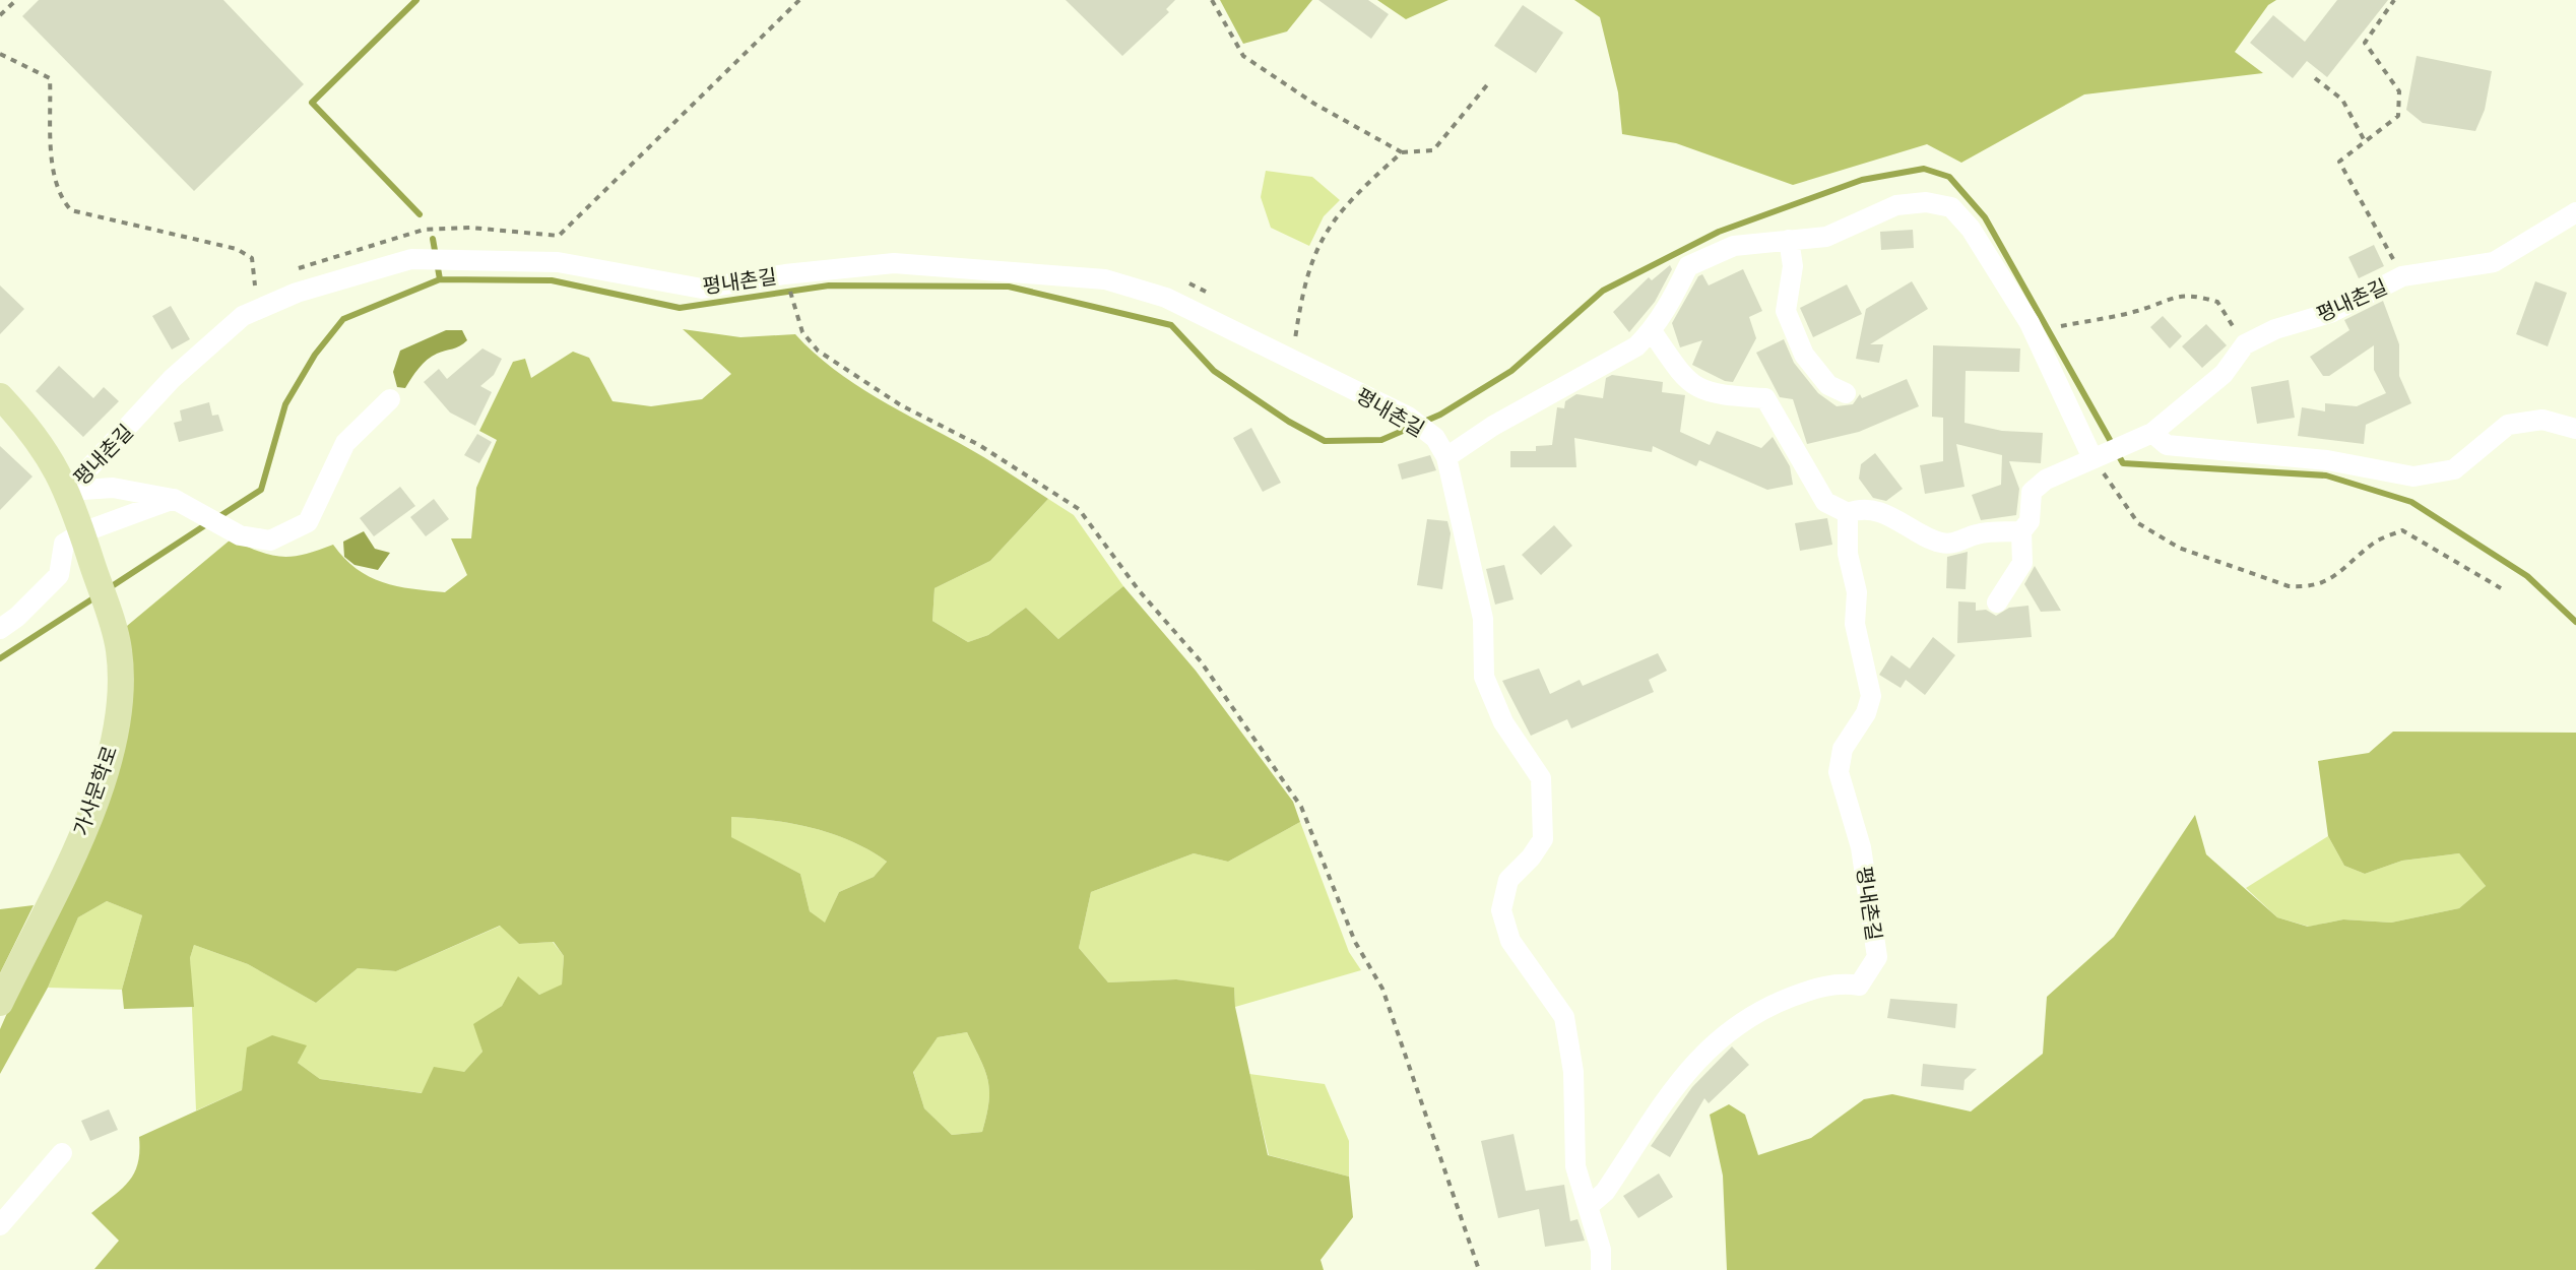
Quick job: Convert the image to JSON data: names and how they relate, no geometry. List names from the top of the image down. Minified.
{"streets":{"main road":["가사문학로"],"street":["평내촌길"]},"crossings":[["평내촌길","가사문학로"]]}
